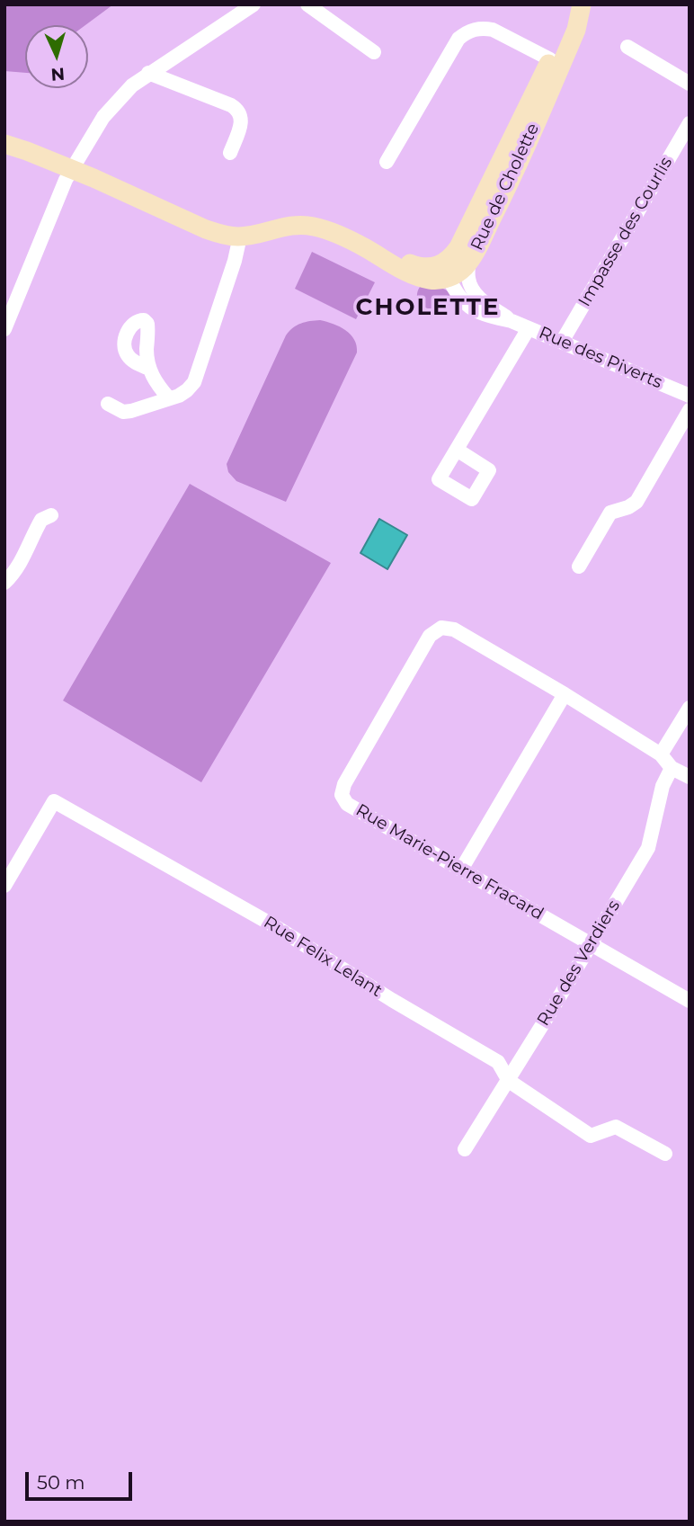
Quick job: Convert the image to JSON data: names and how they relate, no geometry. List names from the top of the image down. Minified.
{"streets":{"street":["Rue de Cholette","Impasse des Courlis","Rue des Piverts","Rue Marie-Pierre Fracard","Rue Felix Lelant","Rue des Verdiers"]},"crossings":[["Rue de Cholette","Rue des Piverts"],["Impasse des Courlis","Rue des Piverts"],["Rue Marie-Pierre Fracard","Rue des Verdiers"],["Rue Felix Lelant","Rue des Verdiers"]],"districts":["CHOLETTE"],"scale_bar":"50 m","north":"bottom"}
